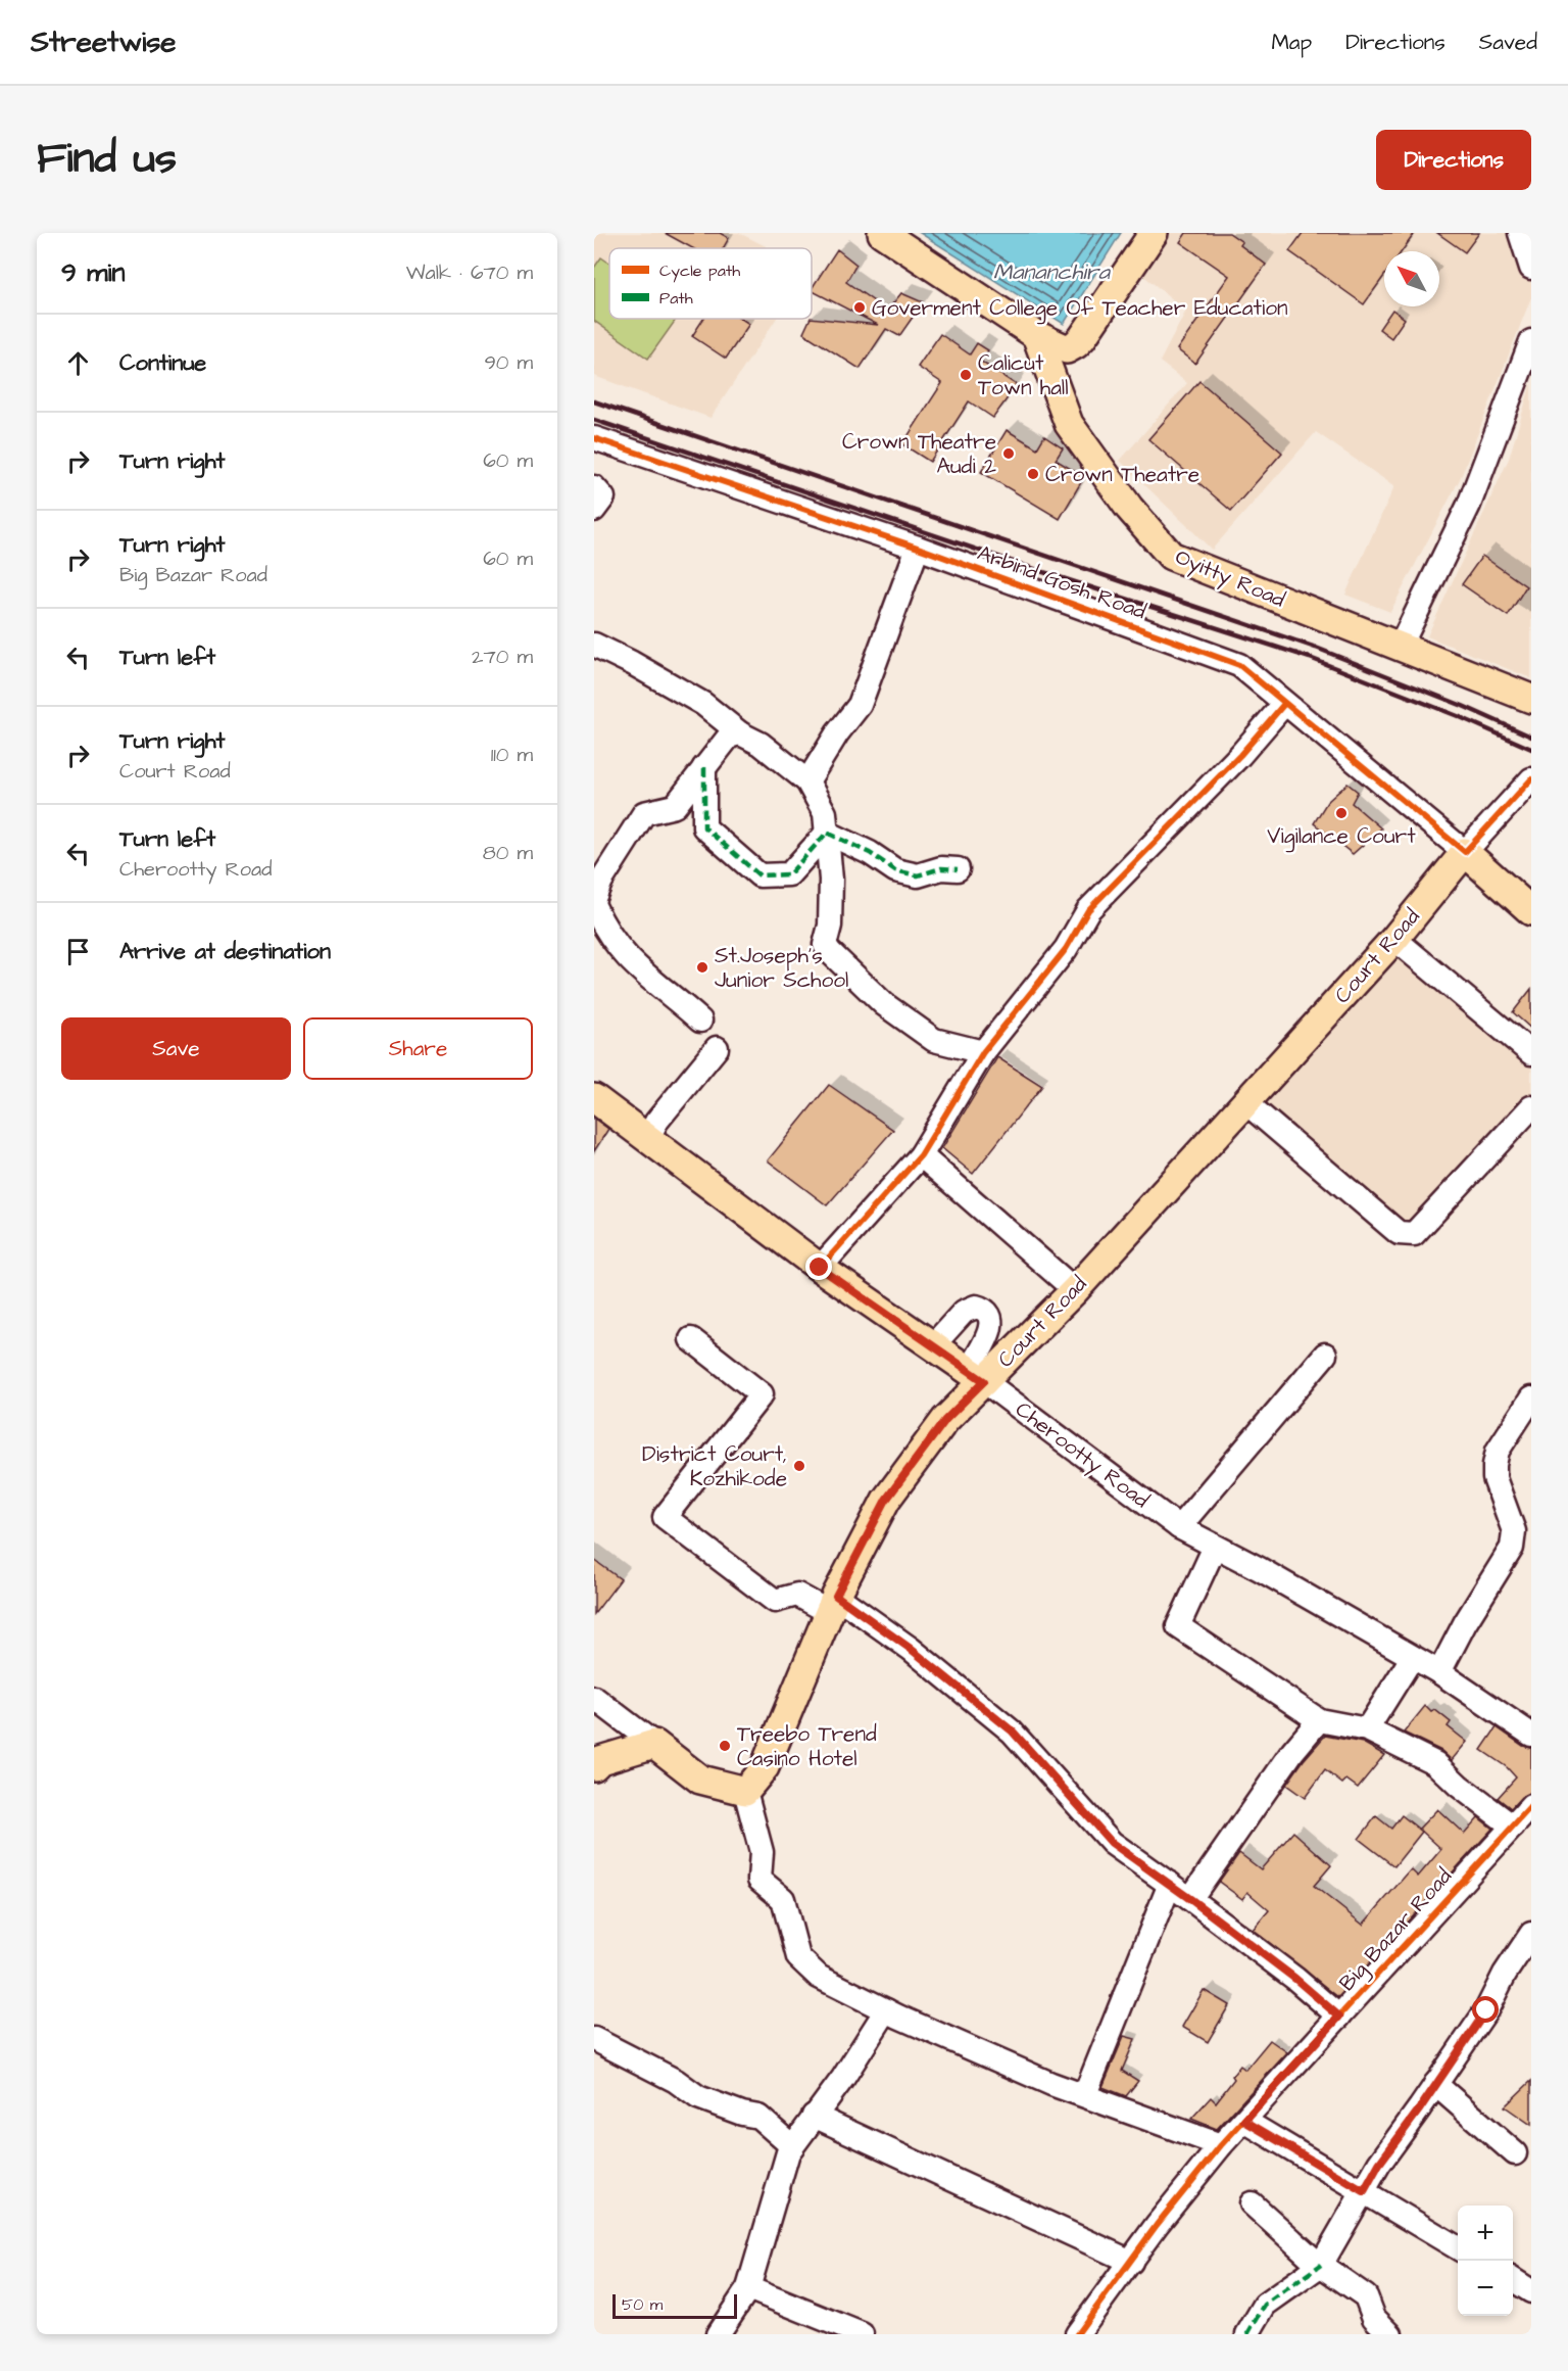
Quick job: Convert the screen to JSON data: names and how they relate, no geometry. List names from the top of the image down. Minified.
{"streets":{"main road":["Oyitty Road","Court Road","Cherootty Road"],"street":["Arbind Gosh Road","Big Bazar Road"]},"crossings":[["Arbind Gosh Road","Court Road"],["Court Road","Cherootty Road"]],"water":["Mananchira"],"places":["Goverment College Of Teacher Education","Calicut Town hall","Crown Theatre Audi 2","Crown Theatre","Vigilance Court","St.Joseph's Junior School","District Court, Kozhikode","Treebo Trend Casino Hotel"],"legend":["Cycle path","Path"],"scale_bar":"50 m","north":"top left","page":{"header":"Streetwise","nav":["Map","Directions","Saved"],"title":"Find us","buttons":["Directions",["Save","Share"]],"heading":["9 min","Walk · 670 m"],"list":[["Continue","90 m"],["Turn right","60 m"],["Turn right","Big Bazar Road","60 m"],["Turn left","270 m"],["Turn right","Court Road","110 m"],["Turn left","Cherootty Road","80 m"],"Arrive at destination"],"map_buttons":["+","−"],"scale":"50 m"}}
